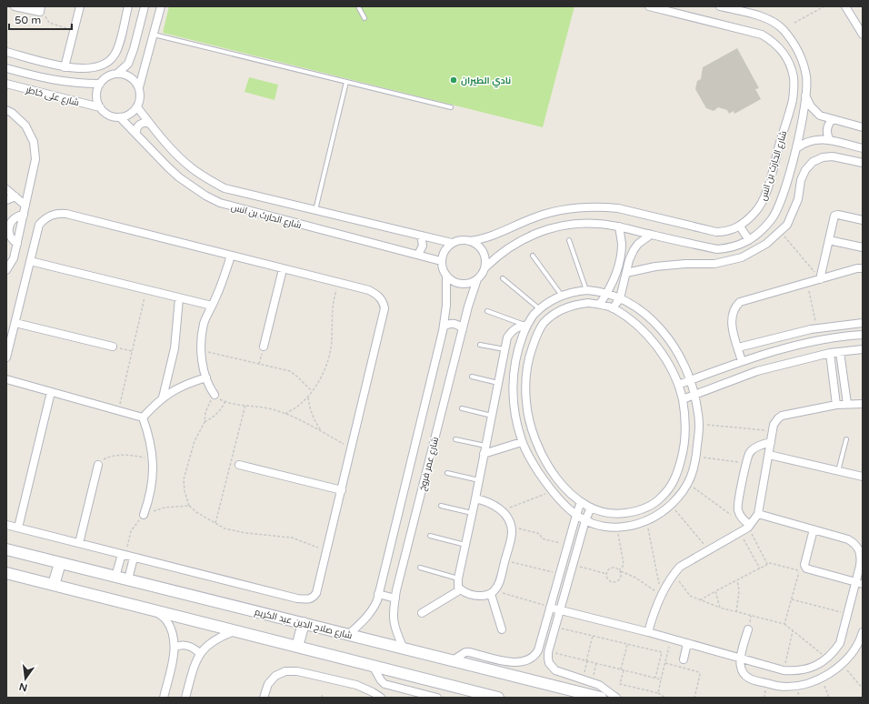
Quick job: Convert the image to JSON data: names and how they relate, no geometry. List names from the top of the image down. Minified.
{"streets":{"main road":["شارع صلاح الدين عبد الكريم"],"street":["شارع على خاطر","شارع الحارث بن انس","شارع عمر فروخ"]},"crossings":[["شارع على خاطر","شارع الحارث بن انس"],["شارع الحارث بن انس","شارع عمر فروخ"],["شارع عمر فروخ","شارع صلاح الدين عبد الكريم"]],"places":["نادي الطيران"],"scale_bar":"50 m","north":"bottom"}
